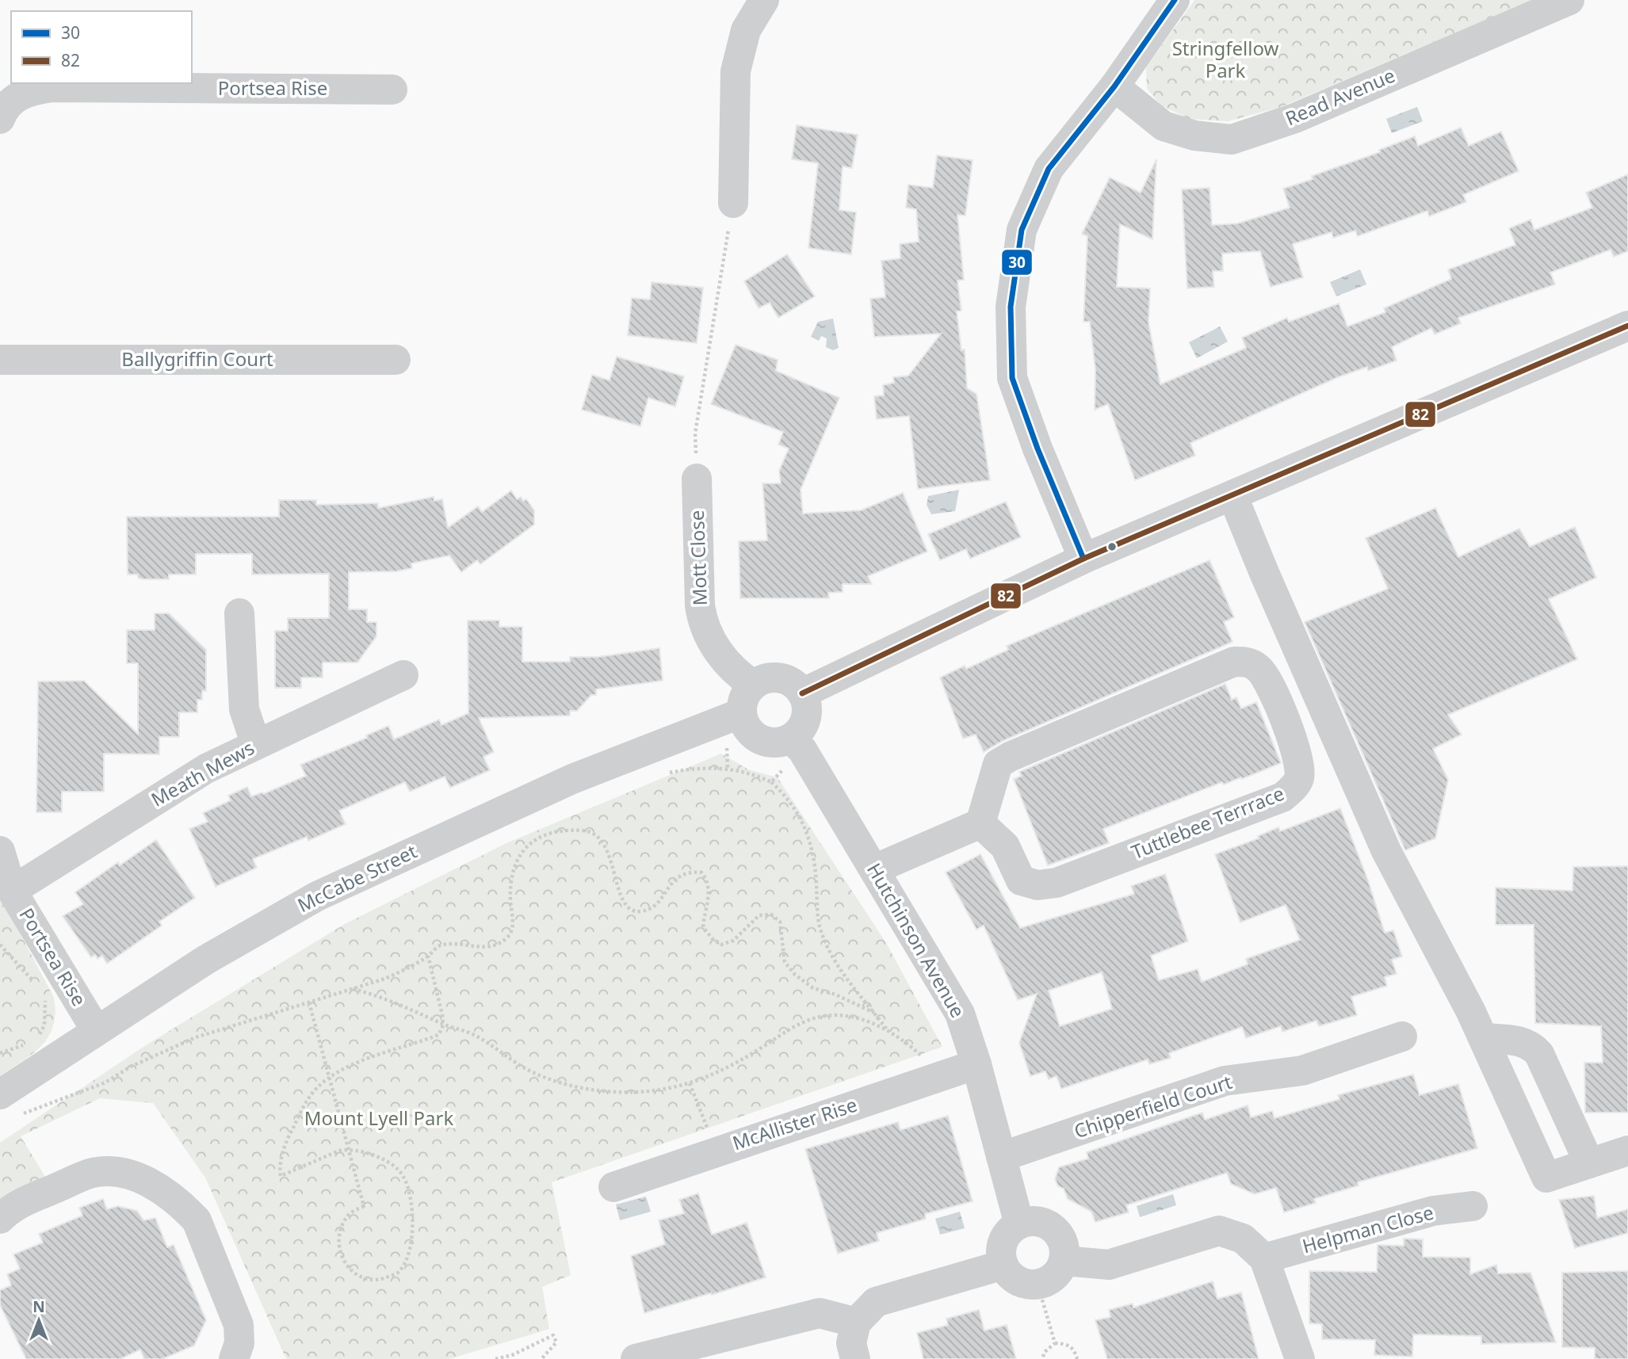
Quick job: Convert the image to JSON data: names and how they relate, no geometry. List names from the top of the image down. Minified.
{"streets":{"street":["Portsea Rise","Read Avenue","Ballygriffin Court","Mott Close","Meath Mews","Tuttlebee Terrrace","McCabe Street","Hutchinson Avenue","Chipperfield Court","McAllister Rise","Helpman Close"]},"crossings":[["Portsea Rise","Meath Mews"],["Portsea Rise","McCabe Street"],["Mott Close","McCabe Street"],["Mott Close","Hutchinson Avenue"],["McCabe Street","Hutchinson Avenue"],["Hutchinson Avenue","Chipperfield Court"],["Hutchinson Avenue","McAllister Rise"]],"parks":["Stringfellow Park","Mount Lyell Park"],"lines":["transit line 30","transit line 82"],"legend":["30","82"],"north":"top"}
